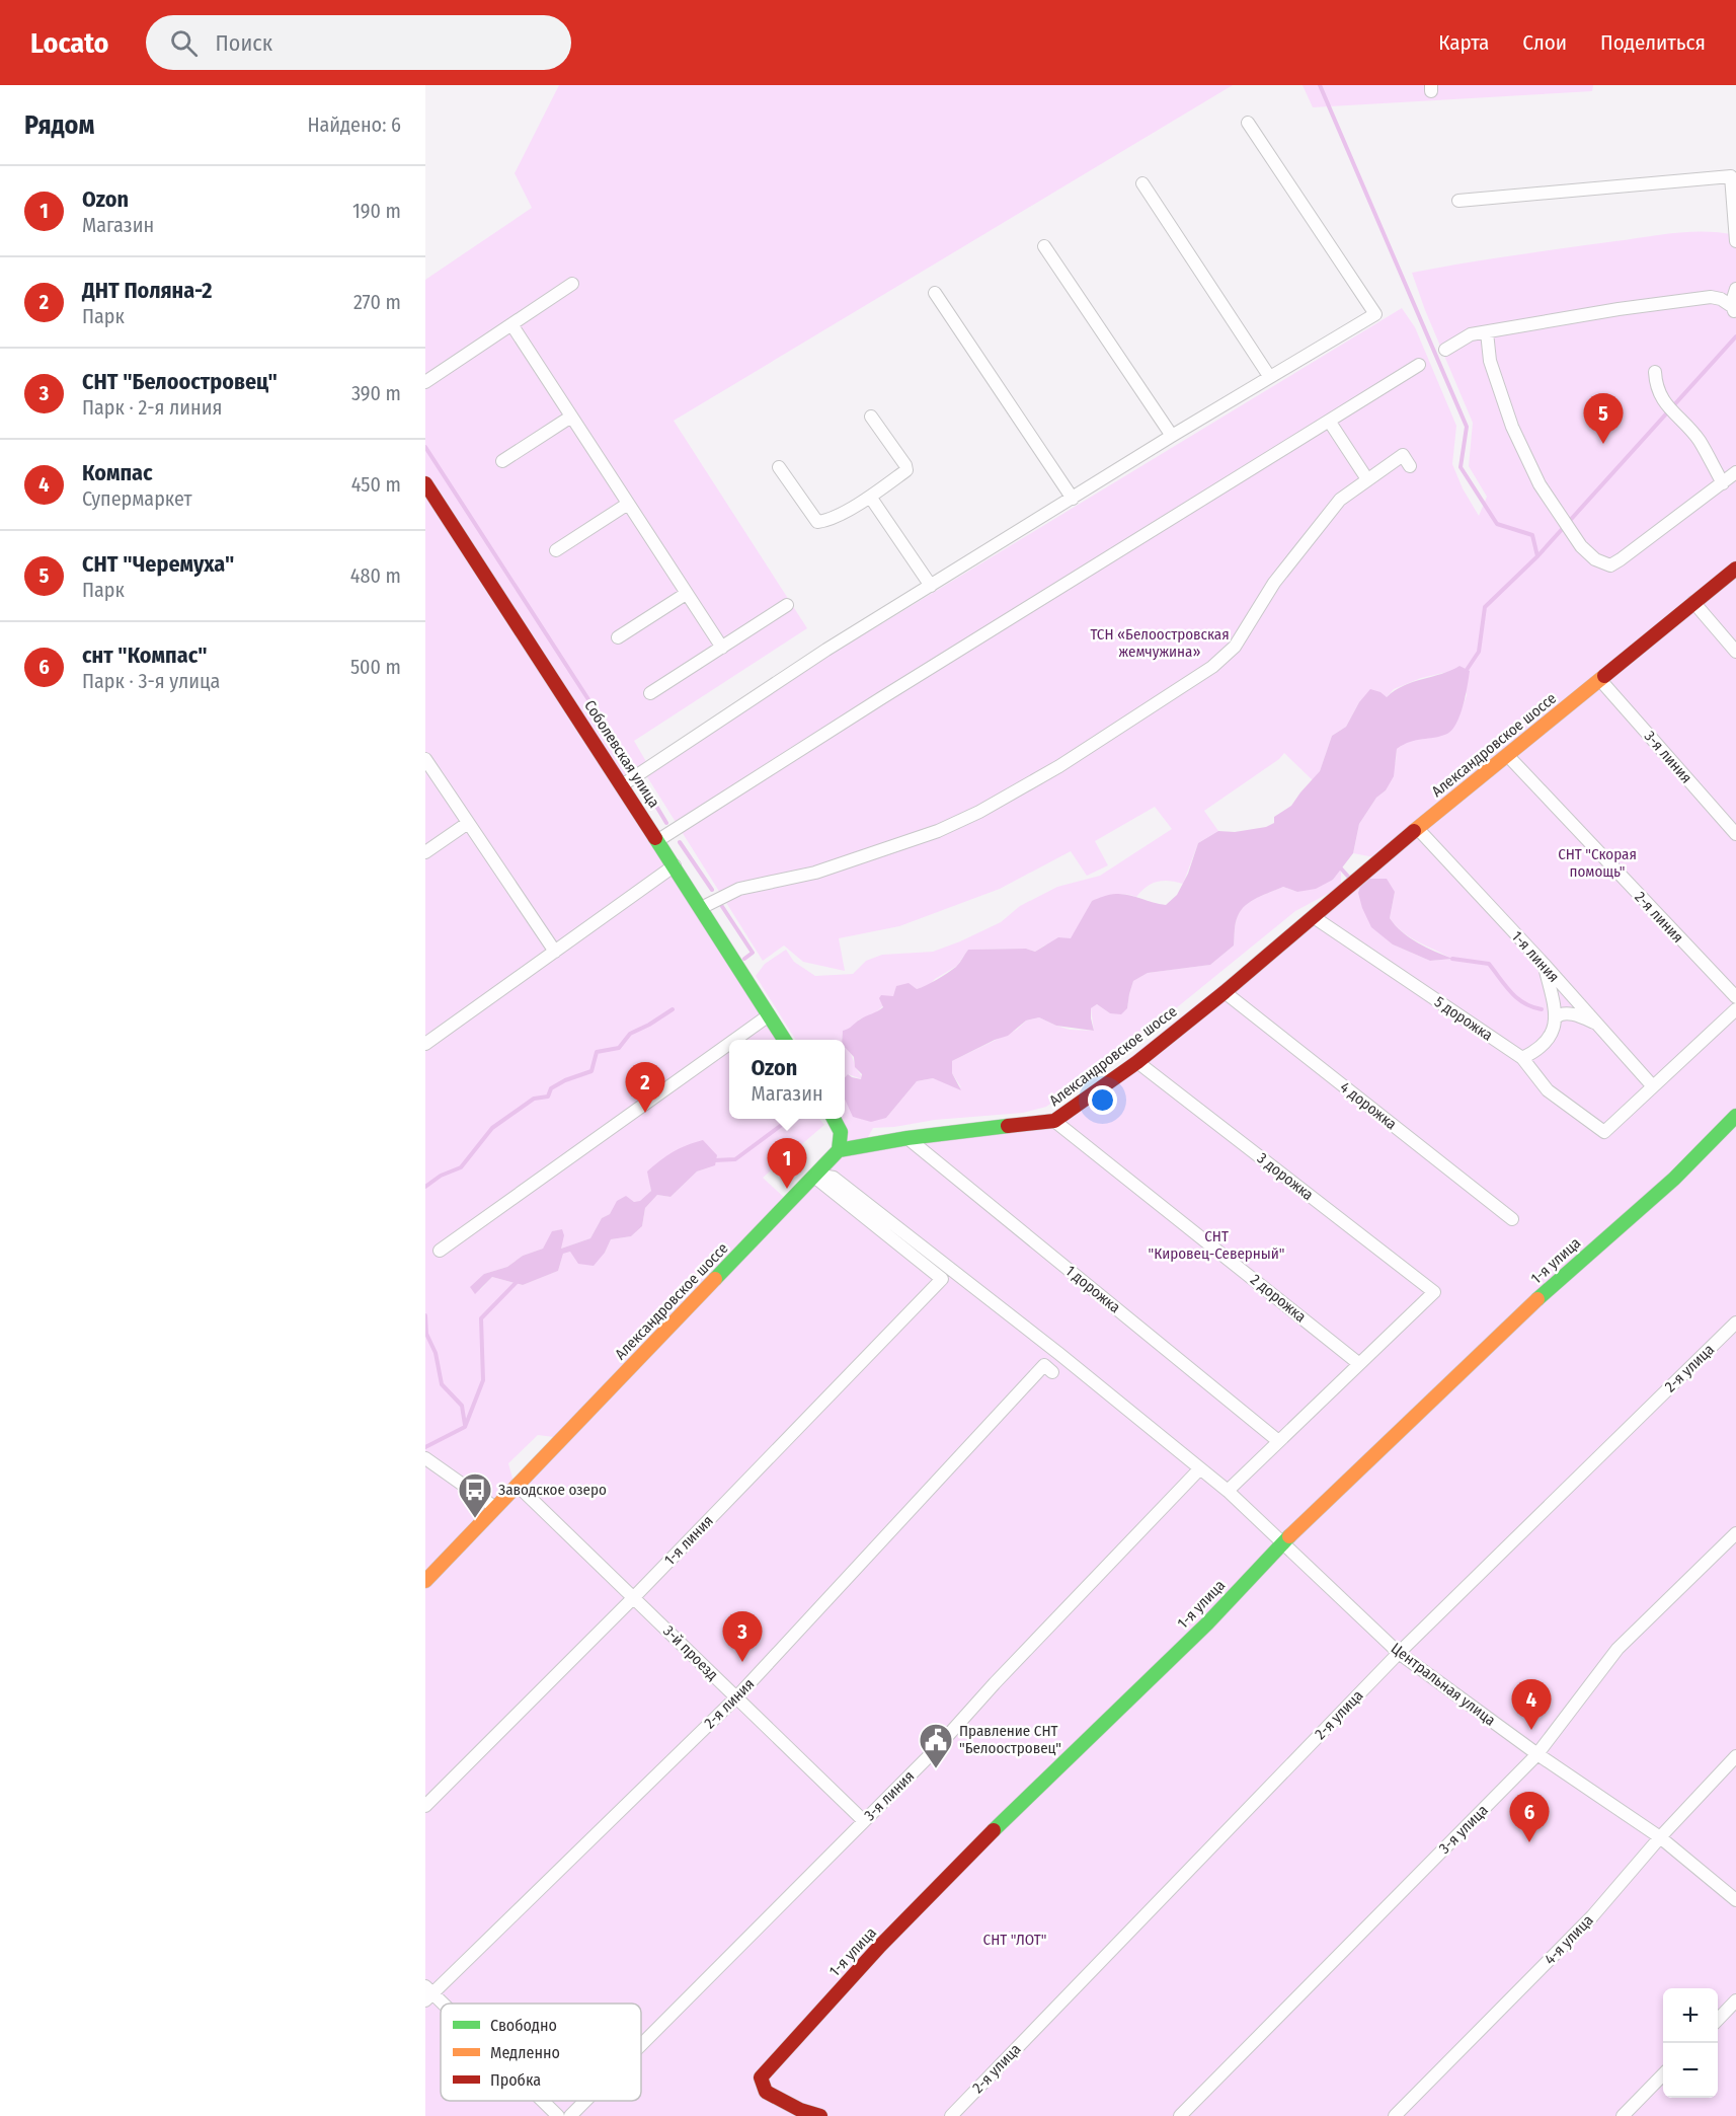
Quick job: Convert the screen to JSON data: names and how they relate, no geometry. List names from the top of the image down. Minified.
{"streets":{"street":["Александровское шоссе","Соболевская улица","3-я линия","2-я линия","1-я линия","5 дорожка","4 дорожка","3 дорожка","1-я улица","1 дорожка","2 дорожка","2-я улица","3-й проезд","Центральная улица","3-я улица","4-я улица"]},"crossings":[["Александровское шоссе","3-я линия"],["Александровское шоссе","2-я линия"],["Александровское шоссе","1-я линия"],["Александровское шоссе","5 дорожка"],["Александровское шоссе","4 дорожка"],["Александровское шоссе","3 дорожка"],["Александровское шоссе","1 дорожка"],["Александровское шоссе","2 дорожка"],["Александровское шоссе","3-й проезд"],["Александровское шоссе","Центральная улица"],["3-я линия","3-й проезд"],["3-я линия","Центральная улица"],["2-я линия","3-й проезд"],["1-я линия","5 дорожка"],["1-я линия","3-й проезд"],["1-я линия","Центральная улица"],["3 дорожка","2 дорожка"],["1-я улица","Центральная улица"],["2-я улица","Центральная улица"],["Центральная улица","3-я улица"],["Центральная улица","4-я улица"]],"parks":["ТСН «Белоостровская жемчужина»","СНТ \"Скорая помощь\"","СНТ \"Кировец-Северный\"","СНТ \"ЛОТ\""],"places":{"bus stop":["Заводское озеро"],"public building":["Правление СНТ \"Белоостровец\""]},"legend":["Свободно","Медленно","Пробка"],"page":{"header":"Locato","search":"Поиск","nav":["Карта","Слои","Поделиться"],"heading":["Рядом","Найдено: 6"],"list":[{"mark":"1","name":"Ozon","note":"Магазин","value":"190 m"},{"mark":"2","name":"ДНТ Поляна-2","note":"Парк","value":"270 m"},{"mark":"3","name":"СНТ \"Белоостровец\"","note":"Парк · 2-я линия","value":"390 m"},{"mark":"4","name":"Компас","note":"Супермаркет","value":"450 m"},{"mark":"5","name":"СНТ \"Черемуха\"","note":"Парк","value":"480 m"},{"mark":"6","name":"снт \"Компас\"","note":"Парк · 3-я улица","value":"500 m"}],"pins":["5","2","1","3","4","6"],"popup":["Ozon","Магазин"],"map_buttons":["+","−"]}}
